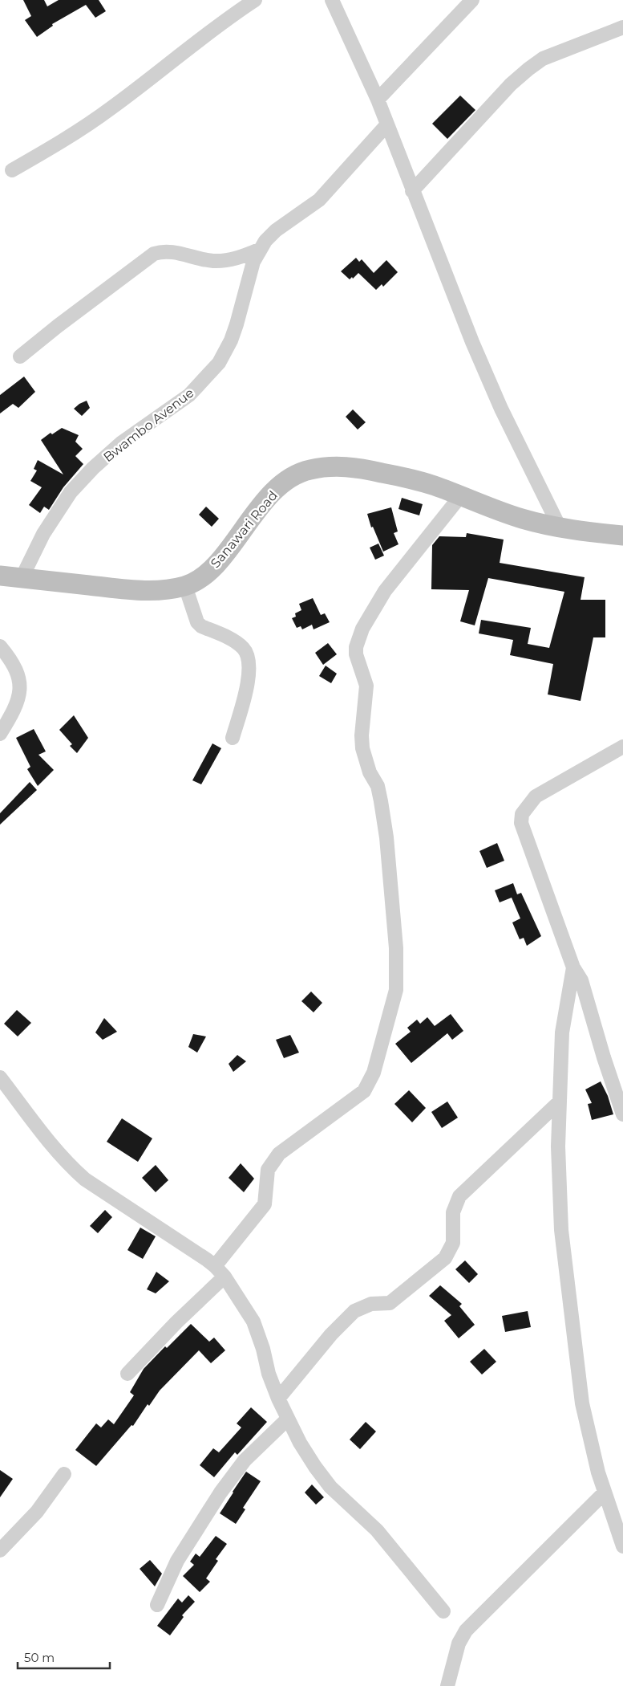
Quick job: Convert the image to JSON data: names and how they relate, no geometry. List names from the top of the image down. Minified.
{"streets":{"street":["Bwambo Avenue","Sanawari Road"]},"crossings":[["Bwambo Avenue","Sanawari Road"]],"scale_bar":"50 m"}
